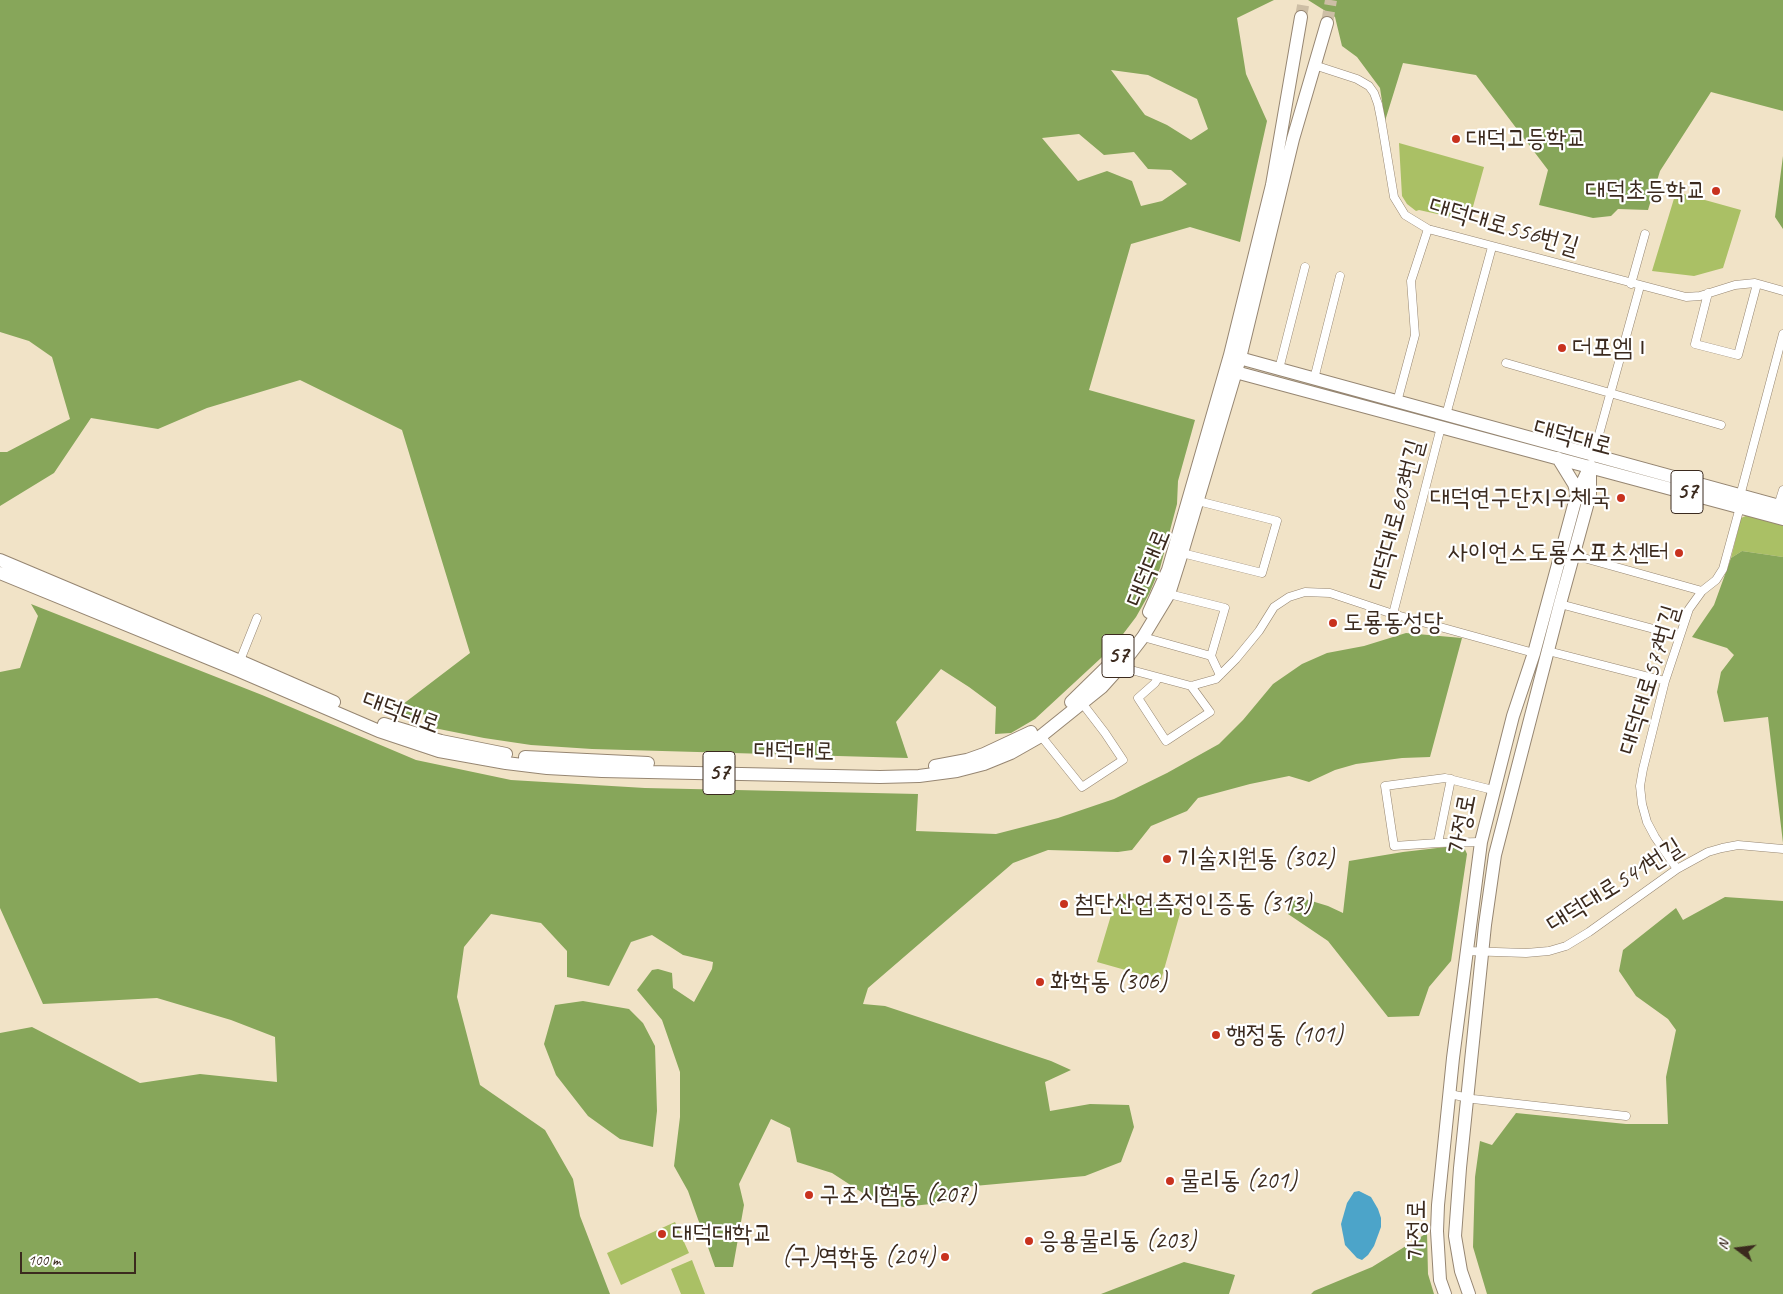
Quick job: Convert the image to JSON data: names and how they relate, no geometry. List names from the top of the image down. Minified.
{"streets":{"main road":["대덕대로","57","가정로"],"street":["대덕대로556번길","대덕대로603번길","대덕대로577번길","대덕대로541번길"]},"crossings":[["대덕대로556번길","대덕대로603번길"],["대덕대로","대덕대로603번길"],["대덕대로","대덕대로577번길"],["대덕대로","가정로"],["대덕대로577번길","대덕대로541번길"],["가정로","대덕대로541번길"]],"places":["대덕고등학교","대덕초등학교","더포엠Ⅰ","대덕연구단지우체국","사이언스도룡스포츠센터","도룡동성당","기술지원동 (302)","첨단산업측정인증동 (313)","화학동 (306)","행정동 (101)","물리동 (201)","구조시험동 (207)","대덕대학교","응용물리동 (203)","(구)역학동 (204)"],"scale_bar":"100 m","north":"left"}
